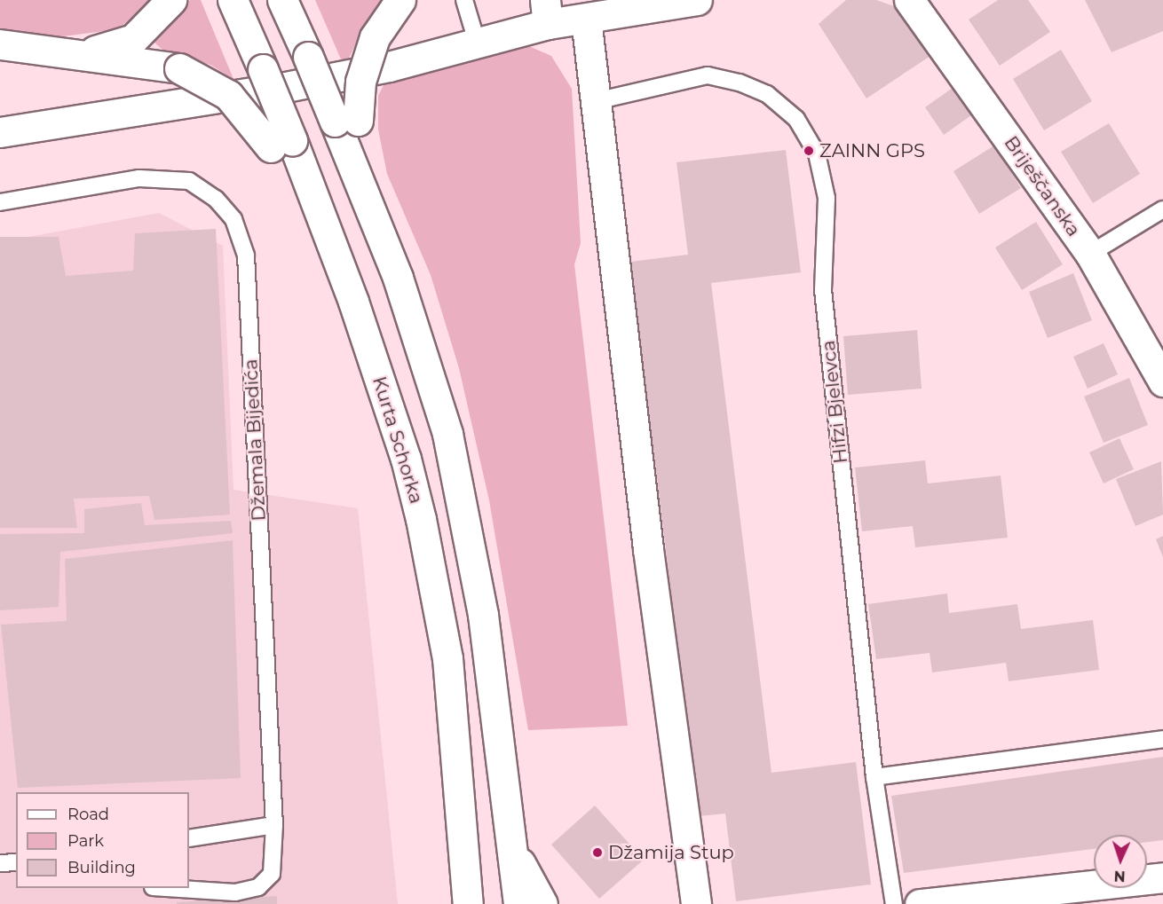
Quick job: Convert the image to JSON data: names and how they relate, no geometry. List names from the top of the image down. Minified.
{"streets":{"main road":["Briješčanska","Kurta Schorka"],"lane":["Hifzi Bjelevca","Džemala Bijedića"]},"places":["ZAINN GPS","Džamija Stup"],"legend":["Road","Park","Building"],"north":"bottom"}
